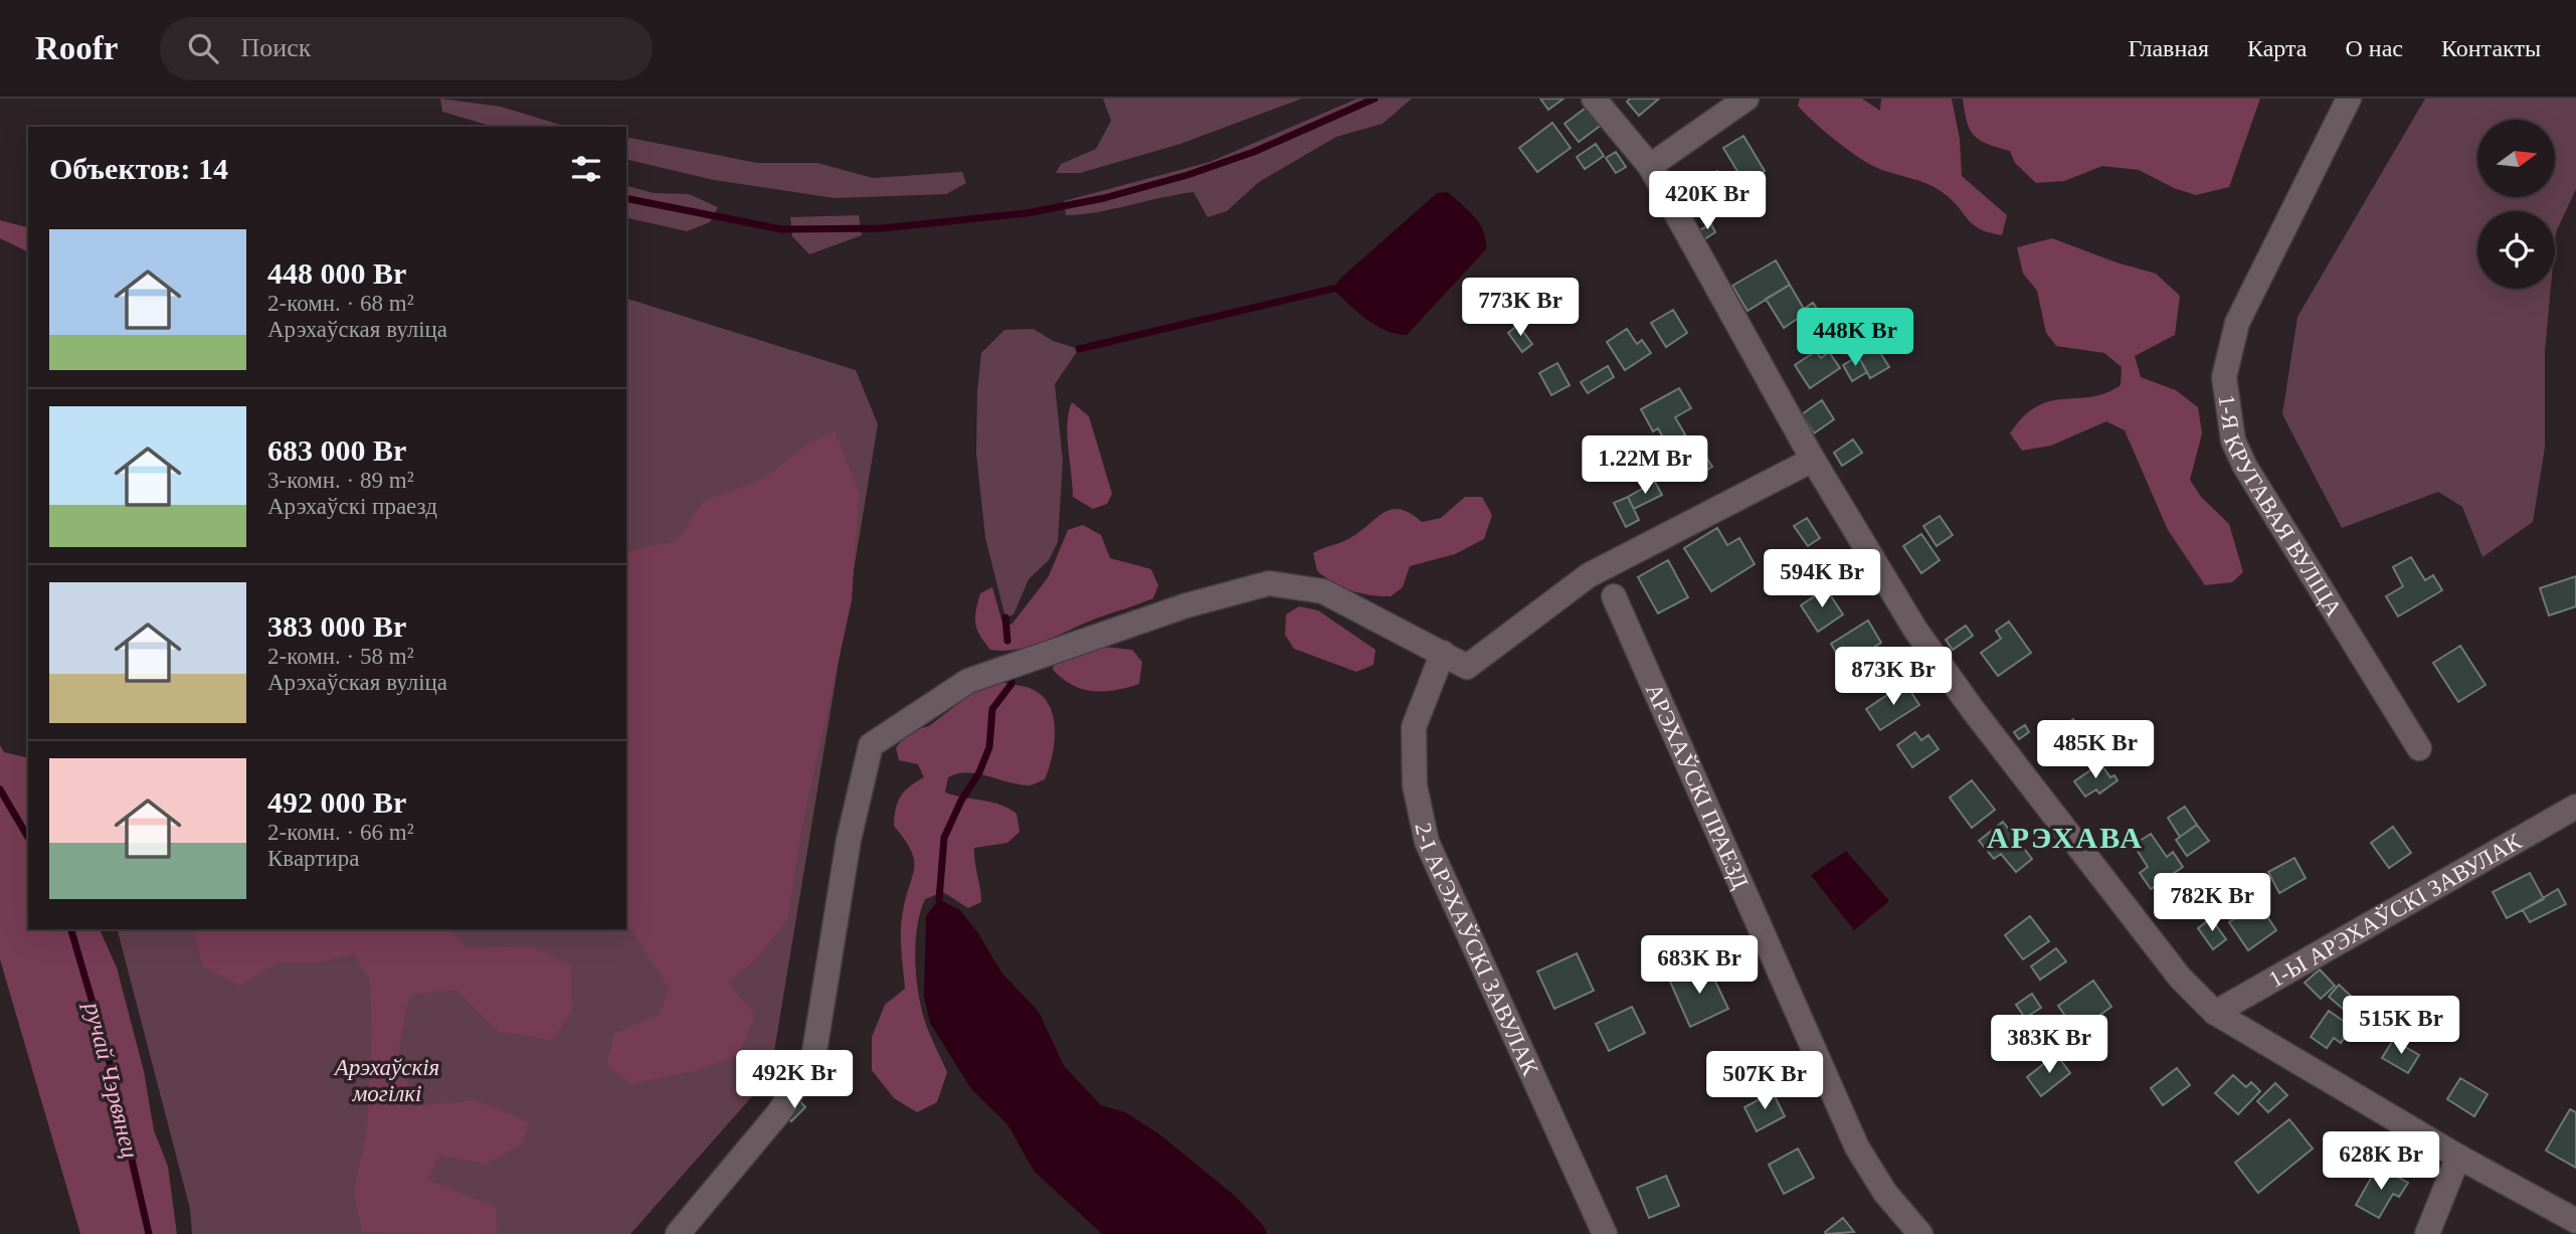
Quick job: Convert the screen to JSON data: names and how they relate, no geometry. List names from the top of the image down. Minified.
{"streets":{"street":["1-Я КРУГАВАЯ ВУЛІЦА","АРЭХАЎСКІ ПРАЕЗД","1-Ы АРЭХАЎСКІ ЗАВУЛАК","2-І АРЭХАЎСКІ ЗАВУЛАК"]},"districts":["АРЭХАВА"],"water":["ручай Чэрвянец"],"parks":["Арэхаўскія могілкі"],"north":"right","page":{"header":"Roofr","search":"Поиск","nav":["Главная","Карта","О нас","Контакты"],"heading":"Объектов: 14","price":["420K Br","773K Br","448K Br","1.22M Br","594K Br","873K Br","485K Br","782K Br","683K Br","515K Br","383K Br","492K Br","507K Br","628K Br"],"list":[{"name":"448 000 Br","note":"2-комн. · 68 m² · Арэхаўская вуліца"},{"name":"683 000 Br","note":"3-комн. · 89 m² · Арэхаўскі праезд"},{"name":"383 000 Br","note":"2-комн. · 58 m² · Арэхаўская вуліца"},{"name":"492 000 Br","note":"2-комн. · 66 m² · Квартира"}]}}
